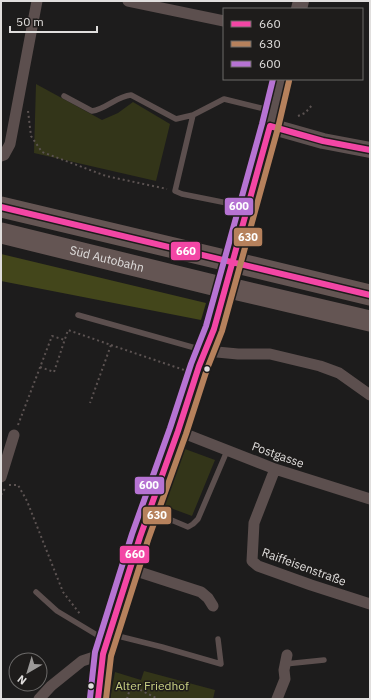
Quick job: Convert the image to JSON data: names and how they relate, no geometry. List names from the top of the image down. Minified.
{"streets":{"highway":["Süd Autobahn"],"street":["Postgasse","Raiffeisenstraße"]},"crossings":[["Postgasse","Raiffeisenstraße"]],"parks":["Alter Friedhof"],"lines":["transit line 600","transit line 630","transit line 660"],"legend":["660","630","600"],"scale_bar":"50 m","north":"bottom left"}
